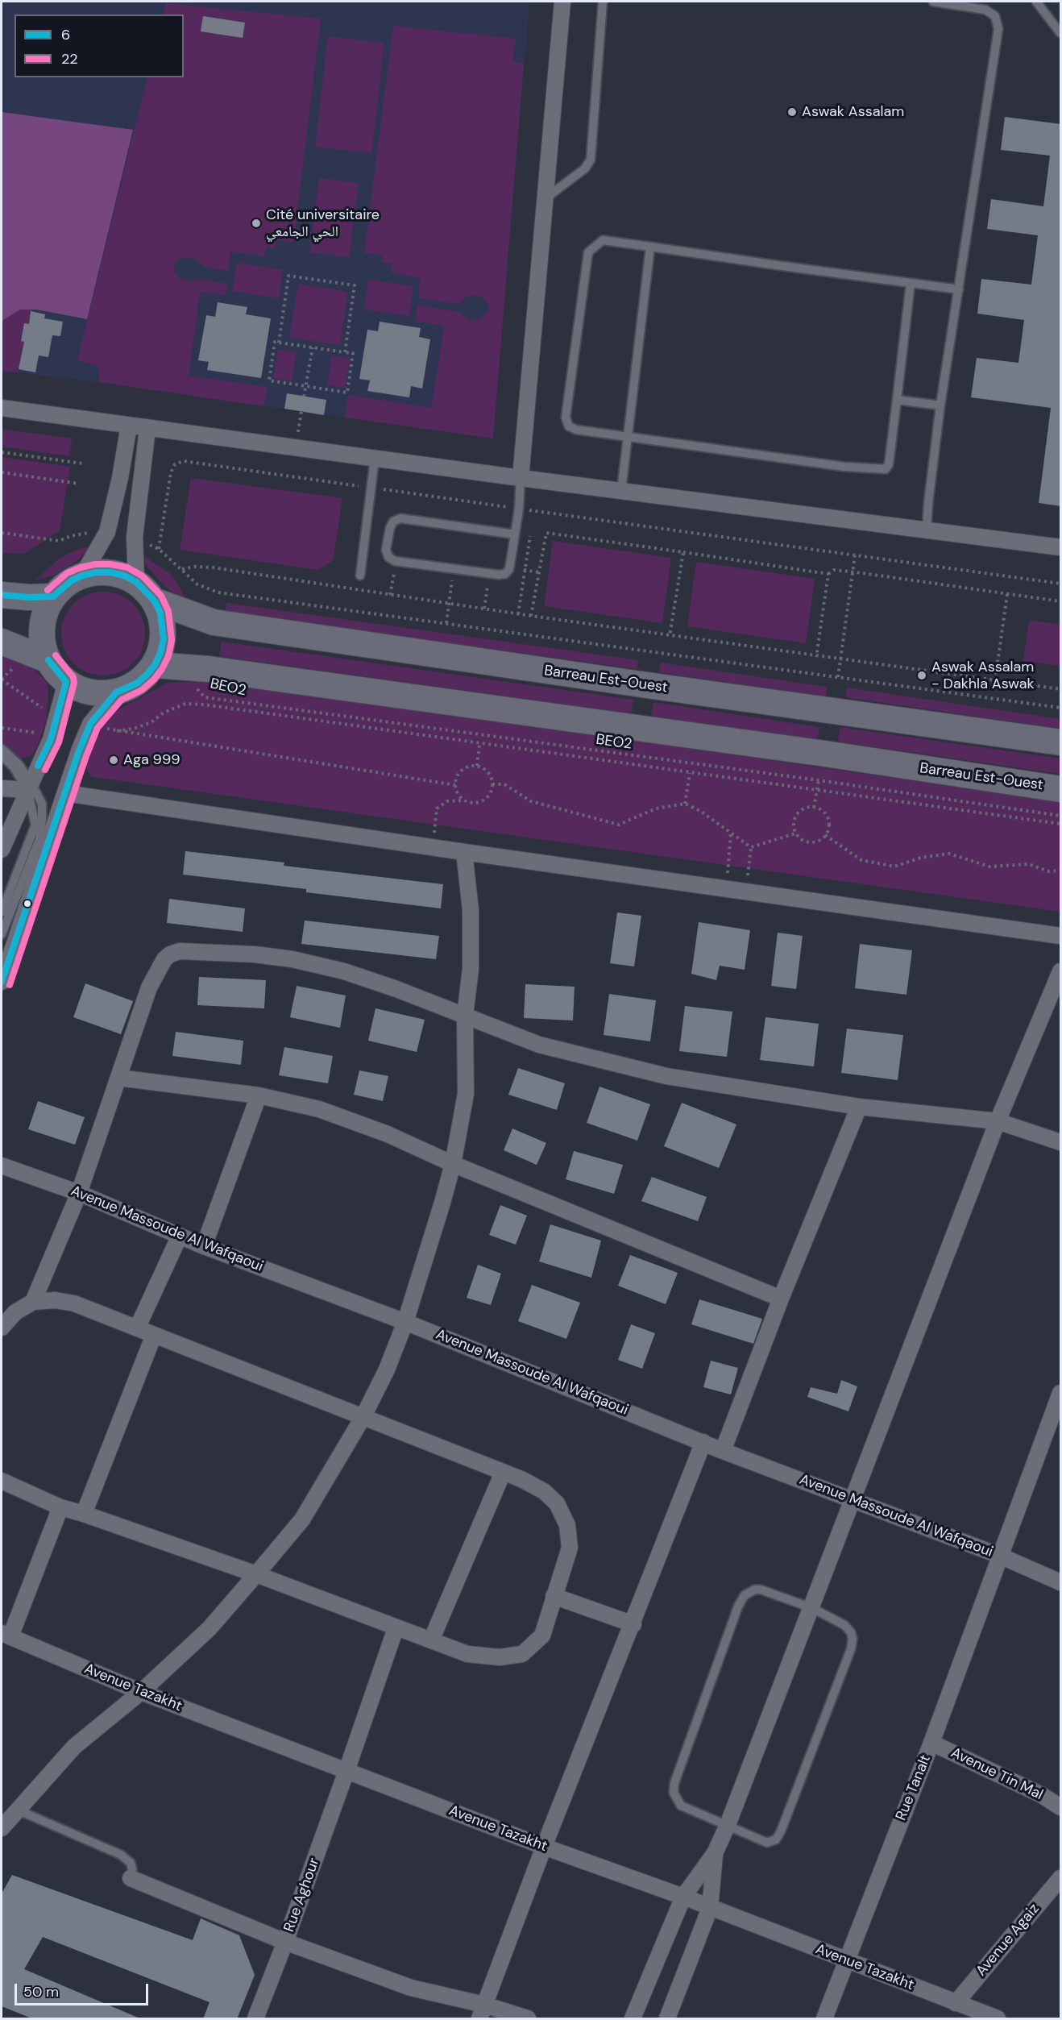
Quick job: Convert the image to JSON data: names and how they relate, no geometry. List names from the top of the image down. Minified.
{"streets":{"main road":["Barreau Est-Ouest"],"street":["Avenue Massoude Al Wafqaoui","Avenue Tazakht","Avenue Tin Mal","Rue Tanalt","Rue Aghour","Avenue Agaiz"],"path":["BEO2"]},"crossings":[["Barreau Est-Ouest","BEO2"],["Avenue Massoude Al Wafqaoui","Rue Tanalt"],["Avenue Tazakht","Rue Tanalt"],["Avenue Tazakht","Rue Aghour"],["Avenue Tazakht","Avenue Agaiz"],["Avenue Tin Mal","Rue Tanalt"]],"places":["Aswak Assalam","Cité universitaire الحي الجامعي","Aswak Assalam - Dakhla Aswak","Aga 999"],"lines":["transit line 22","transit line 6"],"legend":["6","22"],"scale_bar":"50 m"}
